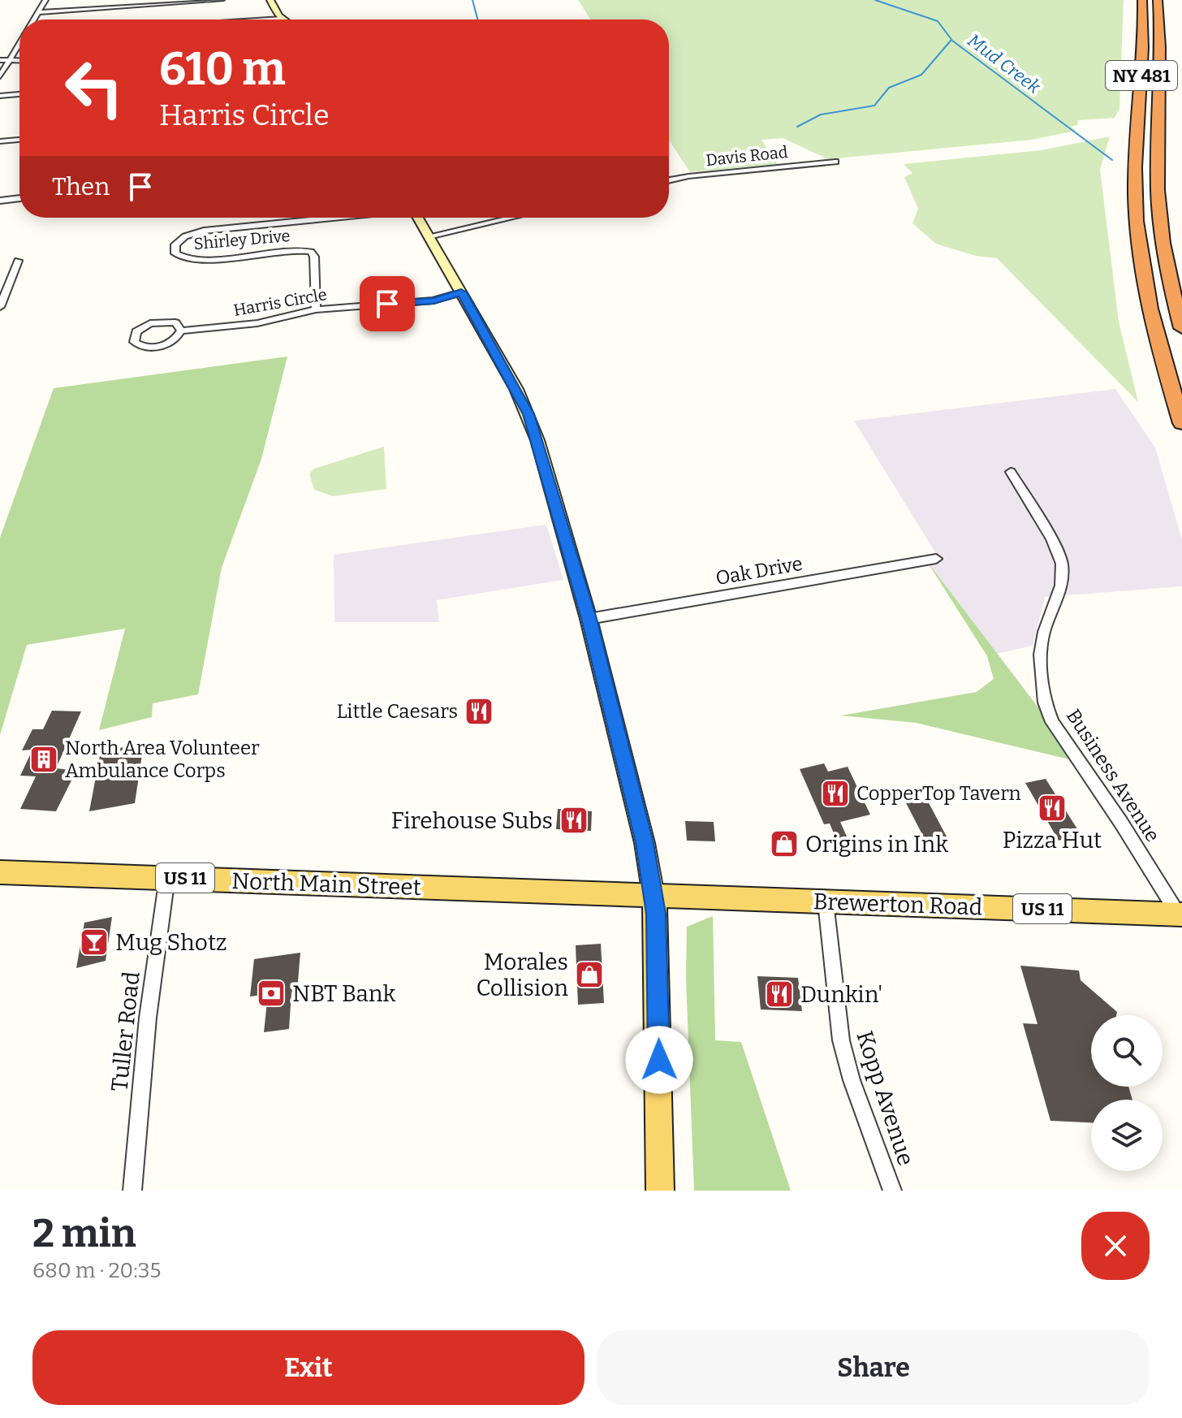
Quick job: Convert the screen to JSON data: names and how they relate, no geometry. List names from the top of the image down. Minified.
{"streets":{"highway":["NY 481"],"main road":["US 11","North Main Street","Brewerton Road"],"street":["Davis Road","Shirley Drive","Harris Circle","Oak Drive","Business Avenue","Tuller Road","Kopp Avenue"]},"crossings":[["Shirley Drive","Harris Circle"],["Business Avenue","Brewerton Road"],["North Main Street","Brewerton Road"],["North Main Street","Tuller Road"],["Brewerton Road","Kopp Avenue"]],"water":["Mud Creek"],"places":{"restaurant":["Little Caesars","CopperTop Tavern","Pizza Hut","Firehouse Subs","Dunkin'"],"building":["North Area Volunteer Ambulance Corps"],"shop":["Origins in Ink","Morales Collision"],"bar":["Mug Shotz"],"bank":["NBT Bank"]},"page":{"turn":["610 m","Harris Circle"],"then":"Then","heading":["2 min","680 m · 20:35"],"buttons":["Exit","Share"]}}
